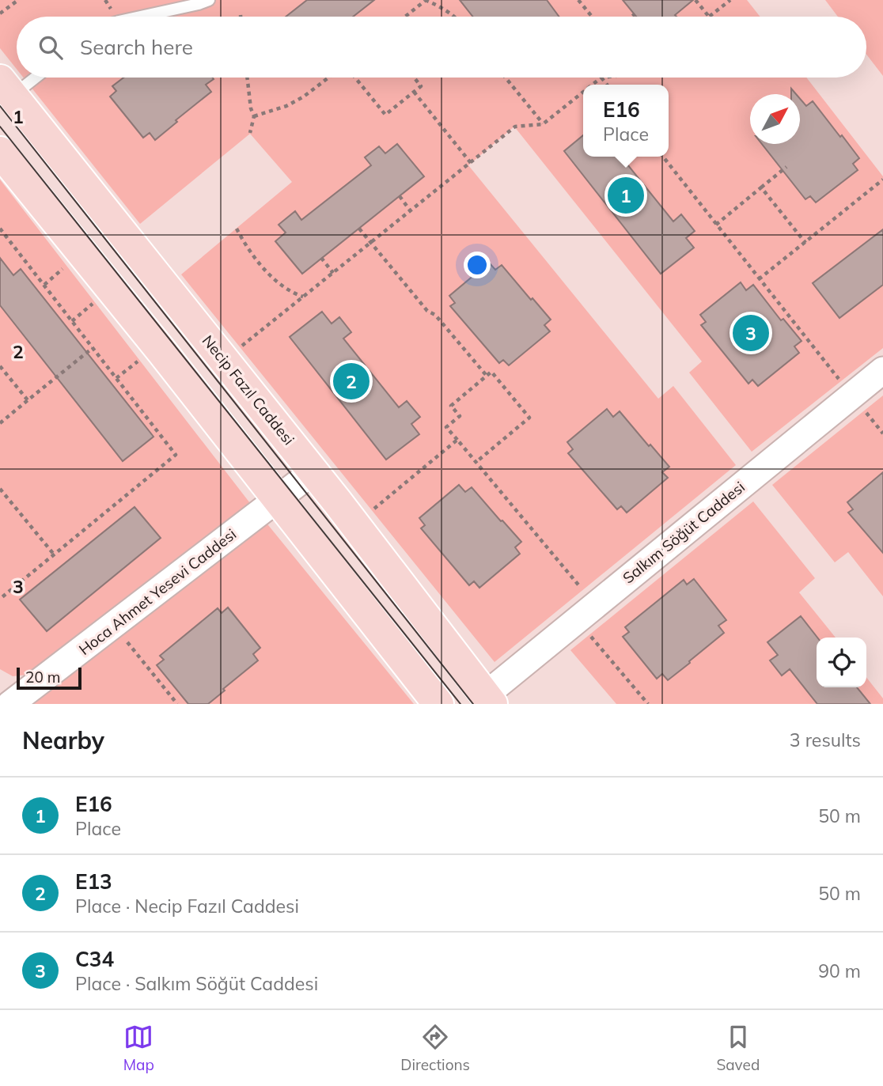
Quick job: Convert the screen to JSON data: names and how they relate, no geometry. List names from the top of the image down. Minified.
{"streets":{"main road":["Necip Fazıl Caddesi"],"street":["Salkım Söğüt Caddesi","Hoca Ahmet Yesevi Caddesi"]},"crossings":[["Necip Fazıl Caddesi","Salkım Söğüt Caddesi"],["Necip Fazıl Caddesi","Hoca Ahmet Yesevi Caddesi"]],"scale_bar":"20 m","north":"top right","page":{"search":"Search here","popup":["E16","Place"],"pins":["1","3","2"],"scale":"20 m","heading":["Nearby","3 results"],"list":[{"mark":"1","name":"E16","note":"Place","value":"50 m"},{"mark":"2","name":"E13","note":"Place · Necip Fazıl Caddesi","value":"50 m"},{"mark":"3","name":"C34","note":"Place · Salkım Söğüt Caddesi","value":"90 m"}],"nav":["Map","Directions","Saved"]},"grid":{"rows":["1","2","3"]}}
